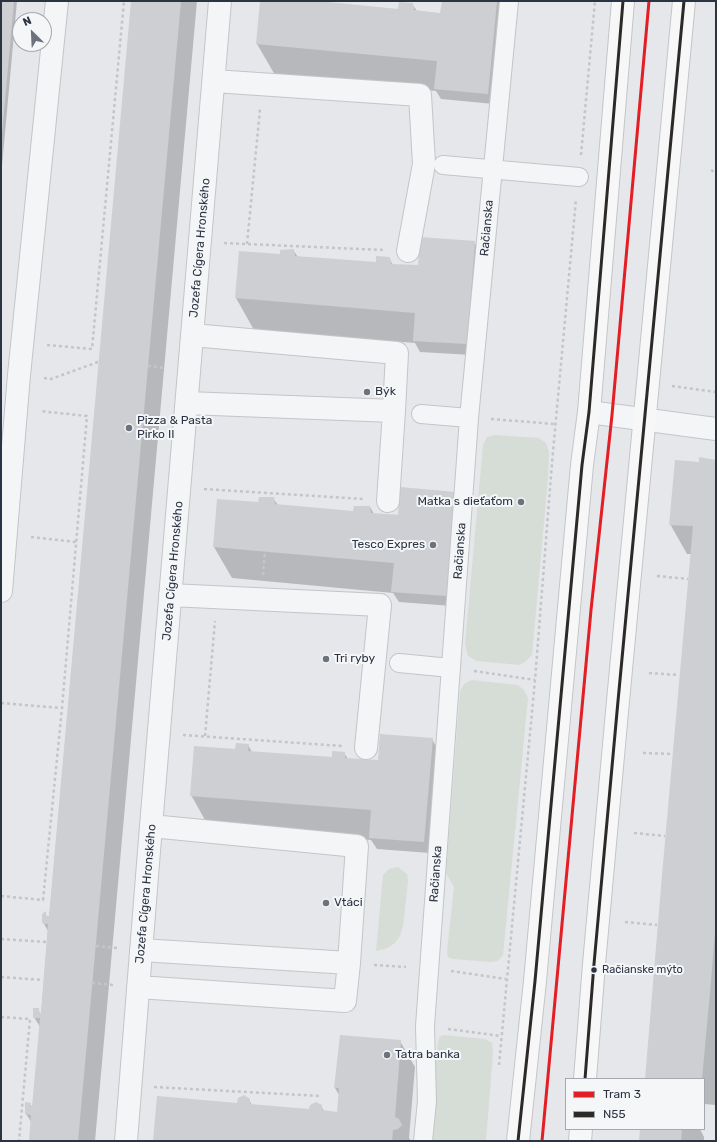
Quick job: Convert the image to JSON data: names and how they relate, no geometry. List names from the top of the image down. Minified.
{"streets":{"street":["Račianska","Jozefa Cígera Hronského"]},"places":["Býk","Pizza & Pasta Pirko II","Matka s dieťaťom","Tesco Expres","Tri ryby","Vtáci","Račianske mýto","Tatra banka"],"lines":["tram line 3","transit line N55"],"legend":["Tram 3","N55"],"north":"top left"}
